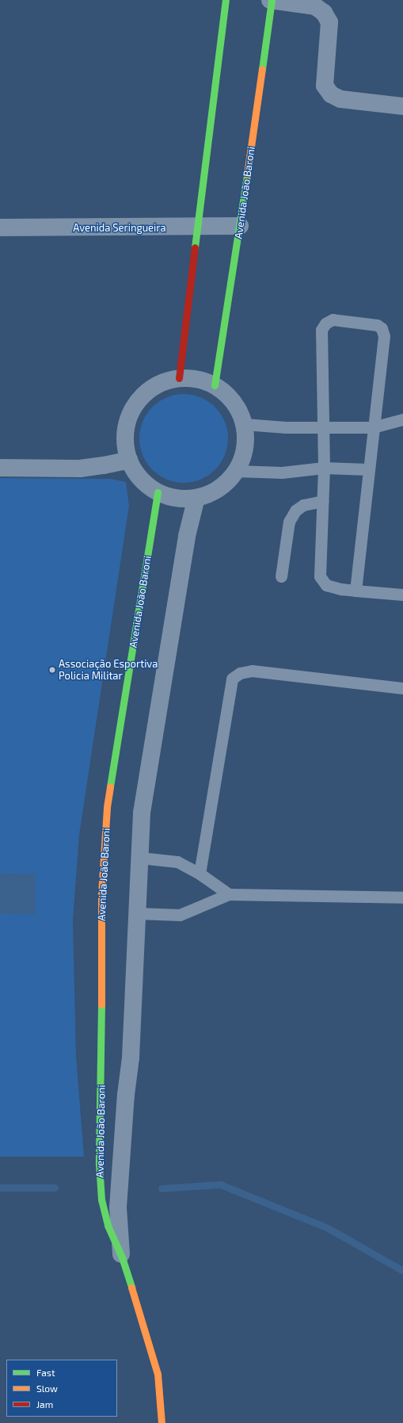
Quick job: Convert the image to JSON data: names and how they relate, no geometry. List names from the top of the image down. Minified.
{"streets":{"street":["Avenida João Baroni","Avenida Seringueira"]},"crossings":[["Avenida João Baroni","Avenida Seringueira"]],"places":["Associação Esportiva Policia Militar"],"legend":["Fast","Slow","Jam"]}
